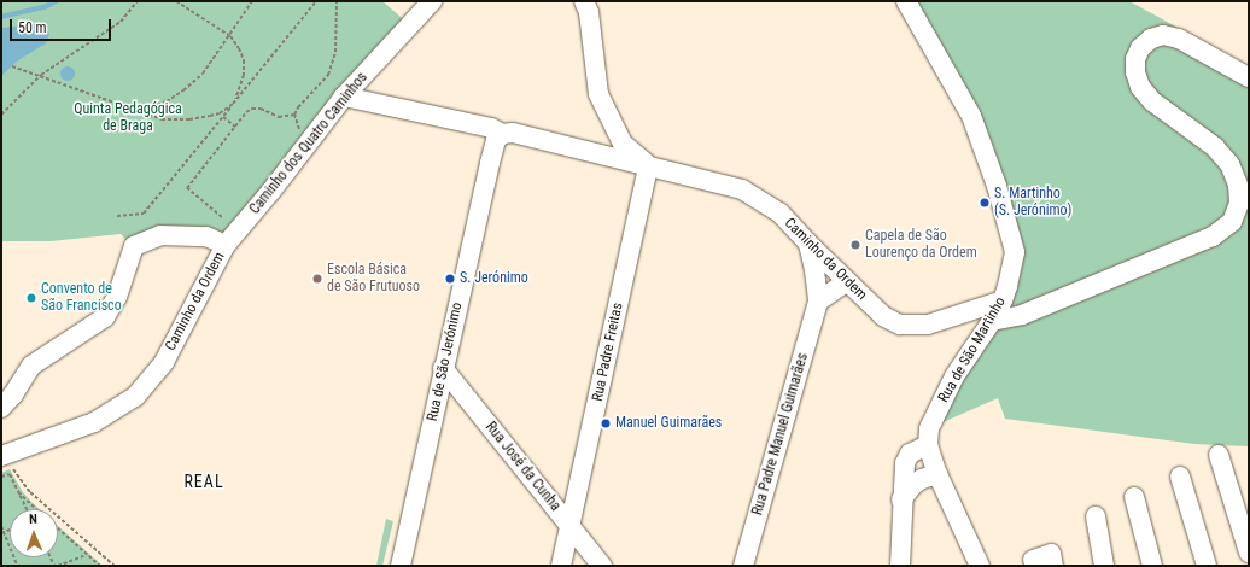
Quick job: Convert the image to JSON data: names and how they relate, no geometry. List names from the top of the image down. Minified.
{"streets":{"street":["Caminho dos Quatro Caminhos","Caminho da Ordem","Rua de São Martinho","Rua Padre Freitas","Rua de São Jerónimo","Rua Padre Manuel Guimarães","Rua José da Cunha"]},"crossings":[["Caminho dos Quatro Caminhos","Caminho da Ordem"],["Caminho da Ordem","Rua de São Martinho"],["Caminho da Ordem","Rua Padre Freitas"],["Caminho da Ordem","Rua de São Jerónimo"],["Caminho da Ordem","Rua Padre Manuel Guimarães"],["Rua Padre Freitas","Rua José da Cunha"],["Rua de São Jerónimo","Rua José da Cunha"]],"districts":["REAL"],"parks":["Quinta Pedagógica de Braga"],"places":["S. Martinho (S. Jerónimo)","Capela de São Lourenço da Ordem","Escola Básica de São Frutuoso","S. Jerónimo","Convento de São Francisco","Manuel Guimarães"],"scale_bar":"50 m","north":"top"}
